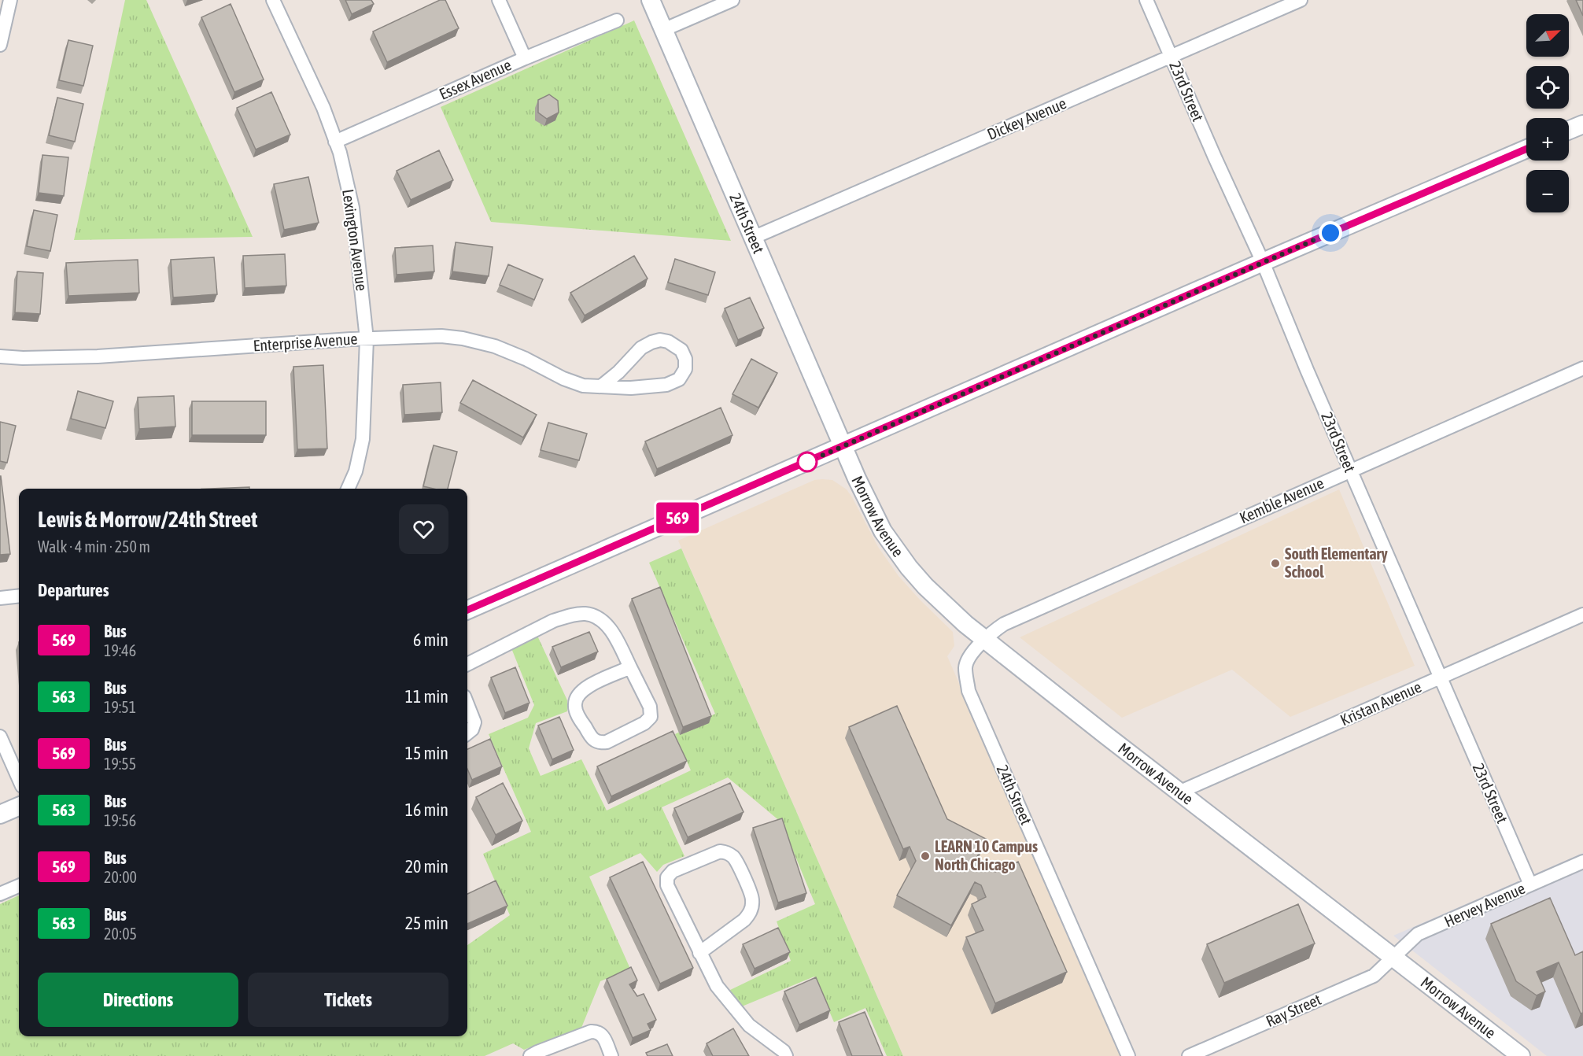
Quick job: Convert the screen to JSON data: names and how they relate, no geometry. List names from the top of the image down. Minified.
{"streets":{"street":["Essex Avenue","23rd Street","Dickey Avenue","24th Street","Lexington Avenue","Enterprise Avenue","Kemble Avenue","Morrow Avenue","Kristan Avenue","Hervey Avenue","Ray Street"]},"crossings":[["Essex Avenue","Lexington Avenue"],["23rd Street","Dickey Avenue"],["23rd Street","Kemble Avenue"],["23rd Street","Kristan Avenue"],["23rd Street","Hervey Avenue"],["Dickey Avenue","24th Street"],["24th Street","Kemble Avenue"],["24th Street","Morrow Avenue"],["Lexington Avenue","Enterprise Avenue"],["Kemble Avenue","Morrow Avenue"],["Morrow Avenue","Kristan Avenue"],["Morrow Avenue","Hervey Avenue"],["Morrow Avenue","Ray Street"],["Hervey Avenue","Ray Street"]],"places":["South Elementary School","LEARN 10 Campus North Chicago"],"lines":["bus line 569"],"north":"top right","page":{"on_map":"569","map_buttons":["+","−"],"heading":[["Lewis & Morrow/24th Street","Walk · 4 min · 250 m"],"Departures"],"list":[{"mark":"569","name":"Bus","note":"19:46","value":"6 min"},{"mark":"563","name":"Bus","note":"19:51","value":"11 min"},{"mark":"569","name":"Bus","note":"19:55","value":"15 min"},{"mark":"563","name":"Bus","note":"19:56","value":"16 min"},{"mark":"569","name":"Bus","note":"20:00","value":"20 min"},{"mark":"563","name":"Bus","note":"20:05","value":"25 min"}],"buttons":["Directions","Tickets"]}}
